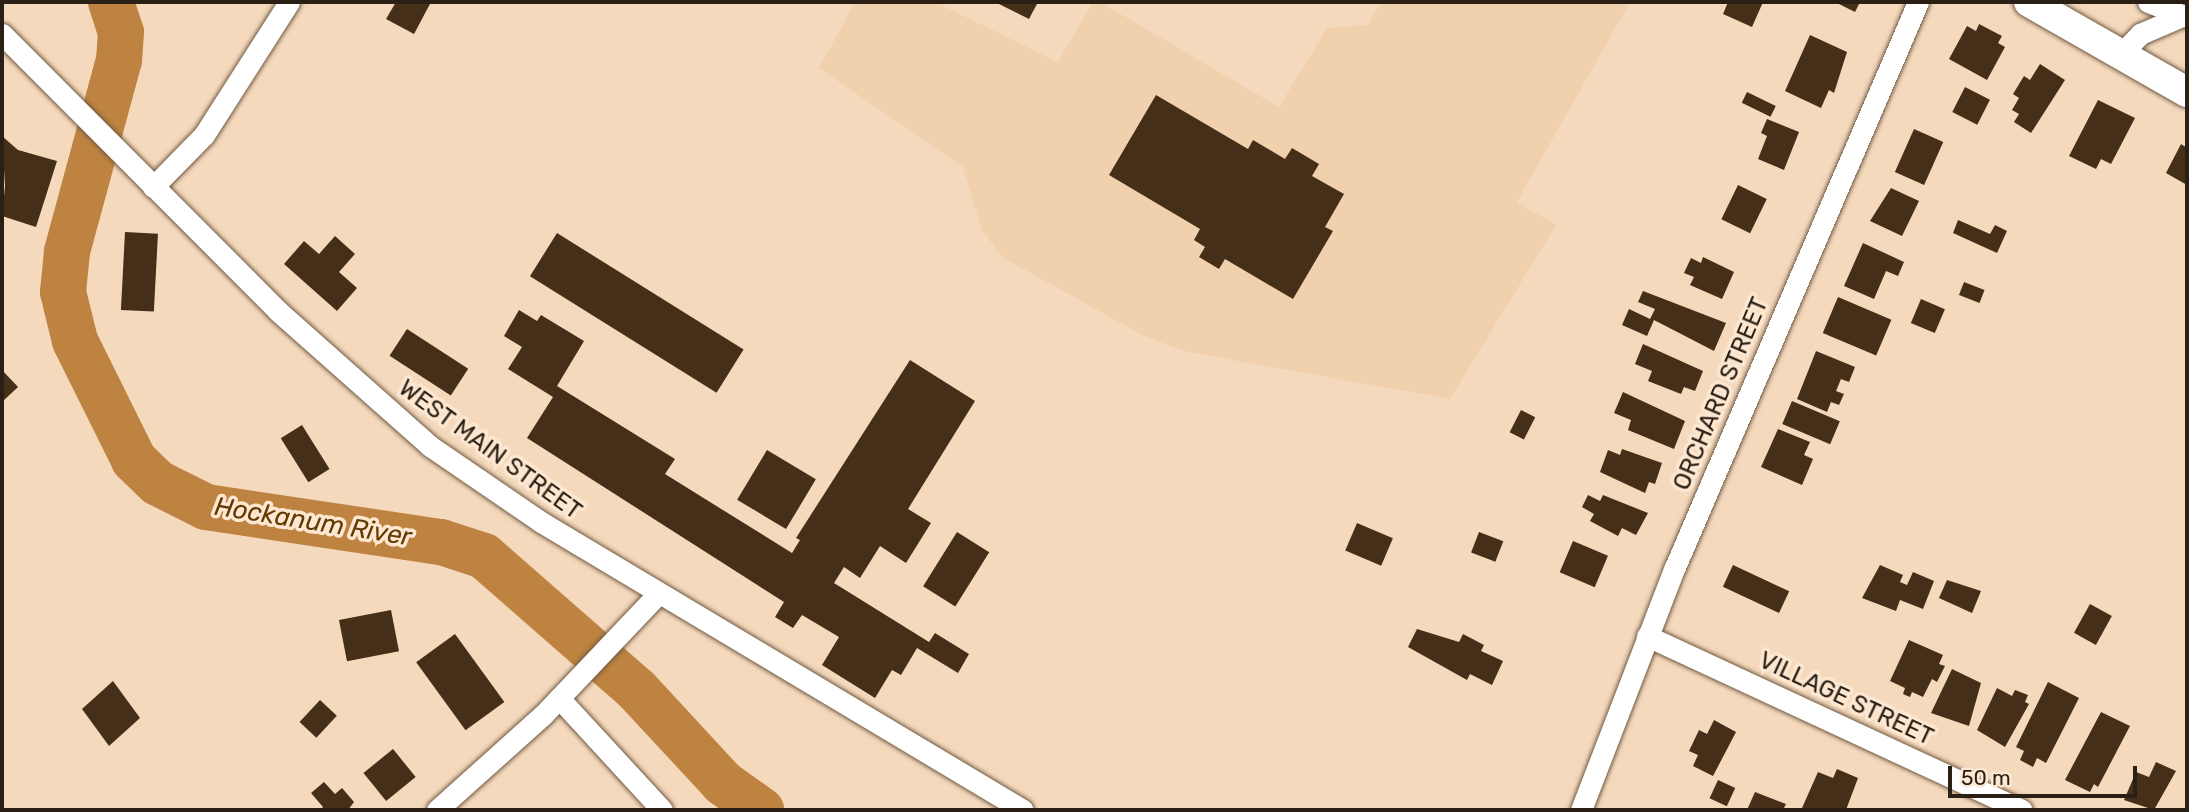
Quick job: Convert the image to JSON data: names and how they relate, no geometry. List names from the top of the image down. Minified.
{"streets":{"street":["ORCHARD STREET","WEST MAIN STREET","VILLAGE STREET"]},"crossings":[["ORCHARD STREET","VILLAGE STREET"]],"water":["Hockanum River"],"scale_bar":"50 m"}
